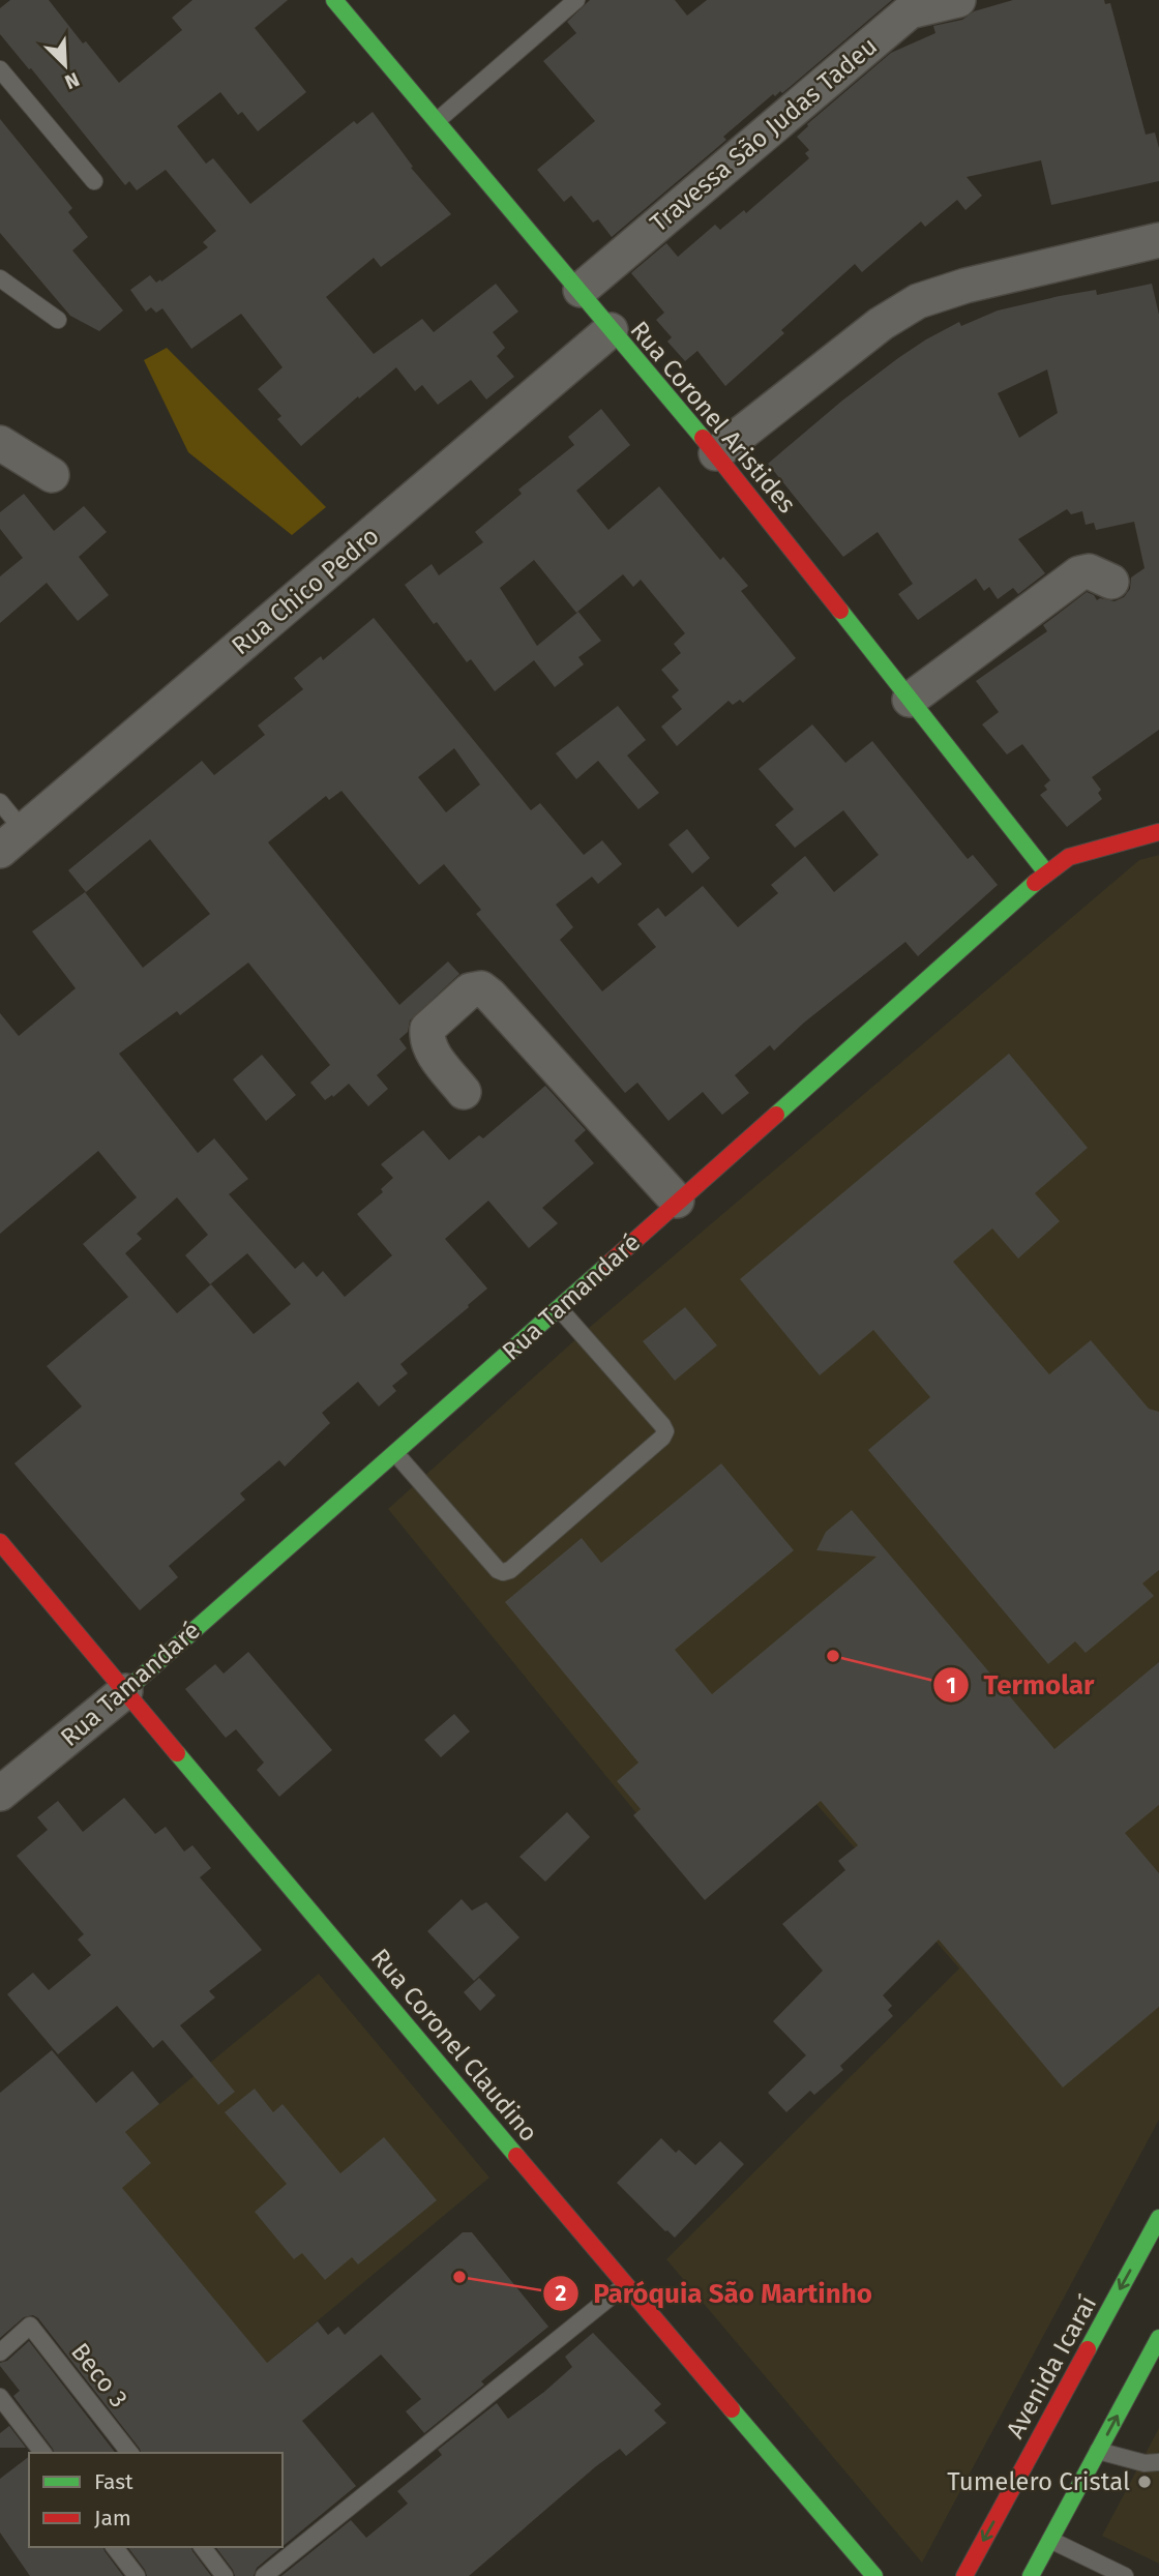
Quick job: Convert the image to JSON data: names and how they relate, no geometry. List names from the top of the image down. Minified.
{"streets":{"street":["Travessa São Judas Tadeu","Rua Coronel Aristides","Rua Chico Pedro","Rua Tamandaré","Rua Coronel Claudino","Avenida Icaraí"],"lane":["Beco 3"]},"crossings":[["Travessa São Judas Tadeu","Rua Coronel Aristides"],["Rua Coronel Aristides","Rua Chico Pedro"],["Rua Coronel Aristides","Rua Tamandaré"],["Rua Tamandaré","Rua Coronel Claudino"]],"places":["Termolar","Paróquia São Martinho","Tumelero Cristal"],"legend":["Fast","Jam"],"north":"bottom right"}
